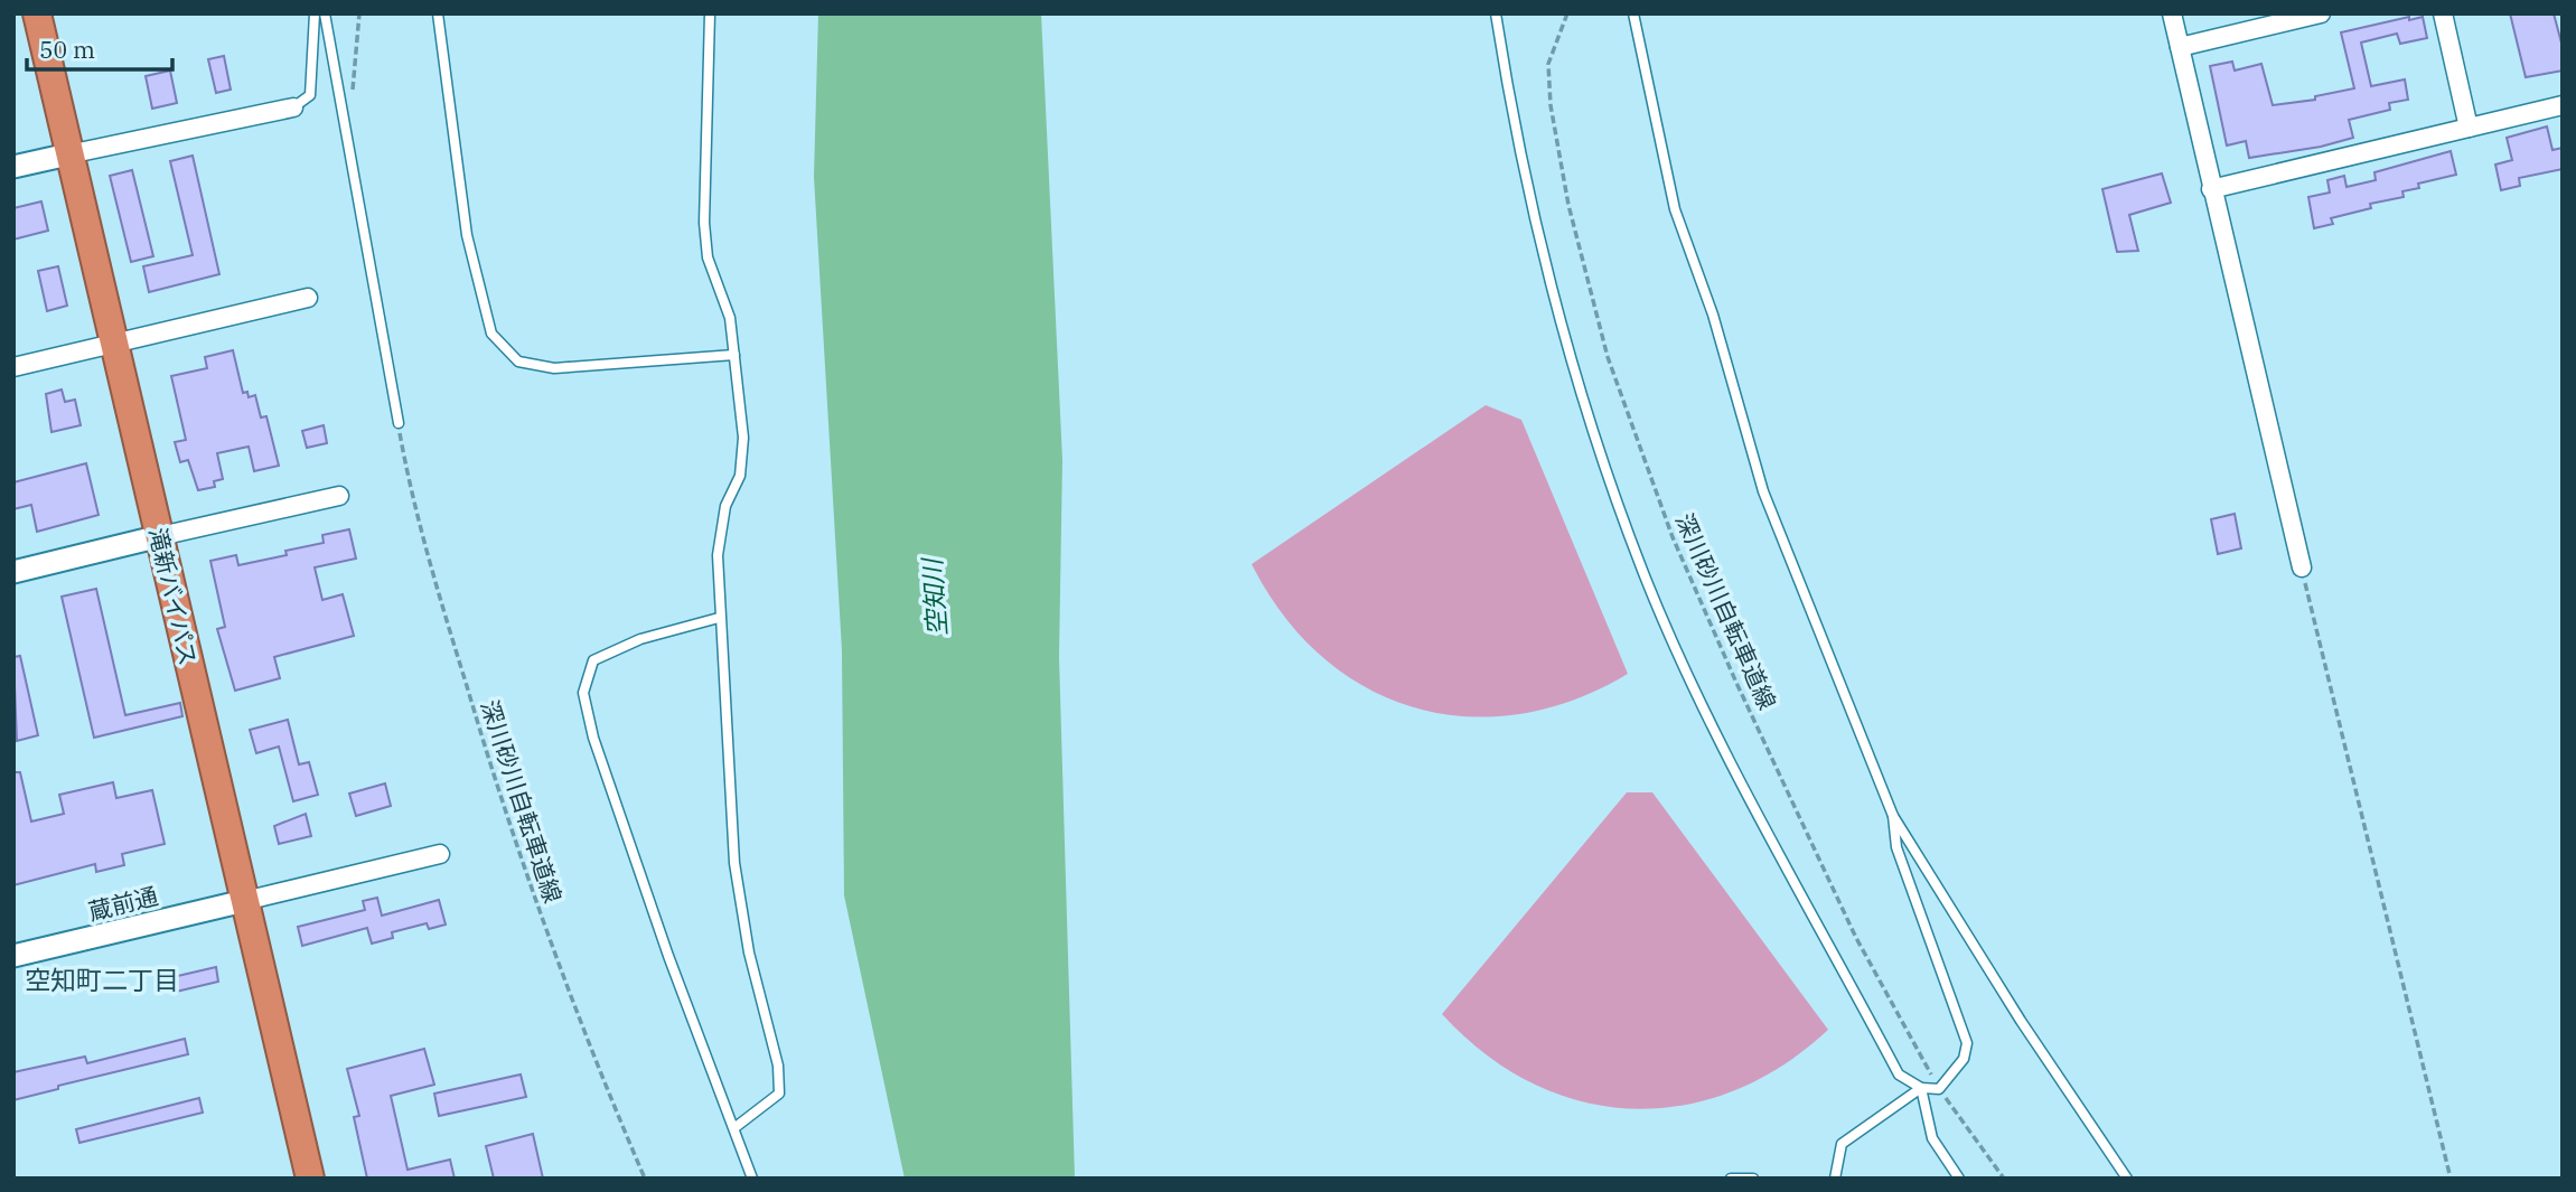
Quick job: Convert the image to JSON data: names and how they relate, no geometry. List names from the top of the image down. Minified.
{"streets":{"highway":["滝新バイパス"],"street":["蔵前通"],"path":["深川砂川自転車道線"]},"crossings":[["滝新バイパス","蔵前通"]],"districts":["空知町二丁目"],"water":["空知川"],"scale_bar":"50 m"}
